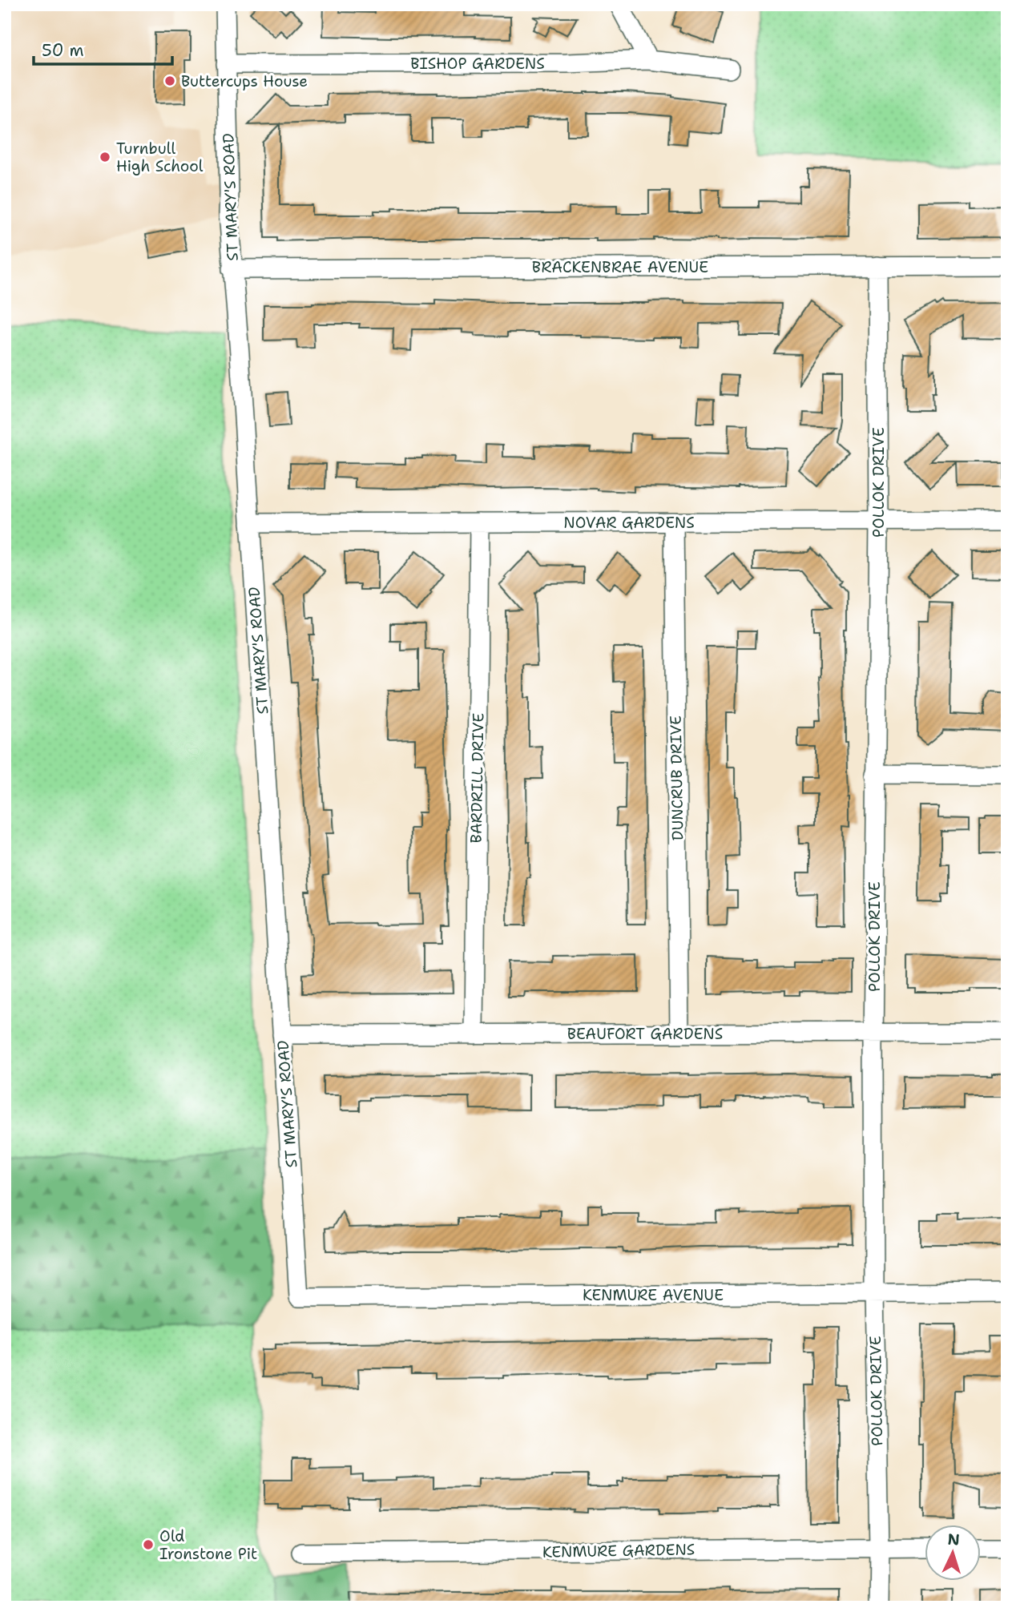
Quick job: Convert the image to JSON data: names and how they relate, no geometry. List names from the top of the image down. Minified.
{"streets":{"street":["BISHOP GARDENS","ST MARY'S ROAD","BRACKENBRAE AVENUE","POLLOK DRIVE","NOVAR GARDENS","BARDRILL DRIVE","DUNCRUB DRIVE","BEAUFORT GARDENS","KENMURE AVENUE","KENMURE GARDENS"]},"crossings":[["BISHOP GARDENS","ST MARY'S ROAD"],["ST MARY'S ROAD","BRACKENBRAE AVENUE"],["ST MARY'S ROAD","NOVAR GARDENS"],["ST MARY'S ROAD","BEAUFORT GARDENS"],["ST MARY'S ROAD","KENMURE AVENUE"],["BRACKENBRAE AVENUE","POLLOK DRIVE"],["POLLOK DRIVE","NOVAR GARDENS"],["POLLOK DRIVE","BEAUFORT GARDENS"],["POLLOK DRIVE","KENMURE AVENUE"],["POLLOK DRIVE","KENMURE GARDENS"],["NOVAR GARDENS","BARDRILL DRIVE"],["NOVAR GARDENS","DUNCRUB DRIVE"],["BARDRILL DRIVE","BEAUFORT GARDENS"],["DUNCRUB DRIVE","BEAUFORT GARDENS"]],"places":["Buttercups House","Turnbull High School","Old Ironstone Pit"],"scale_bar":"50 m","north":"top"}
